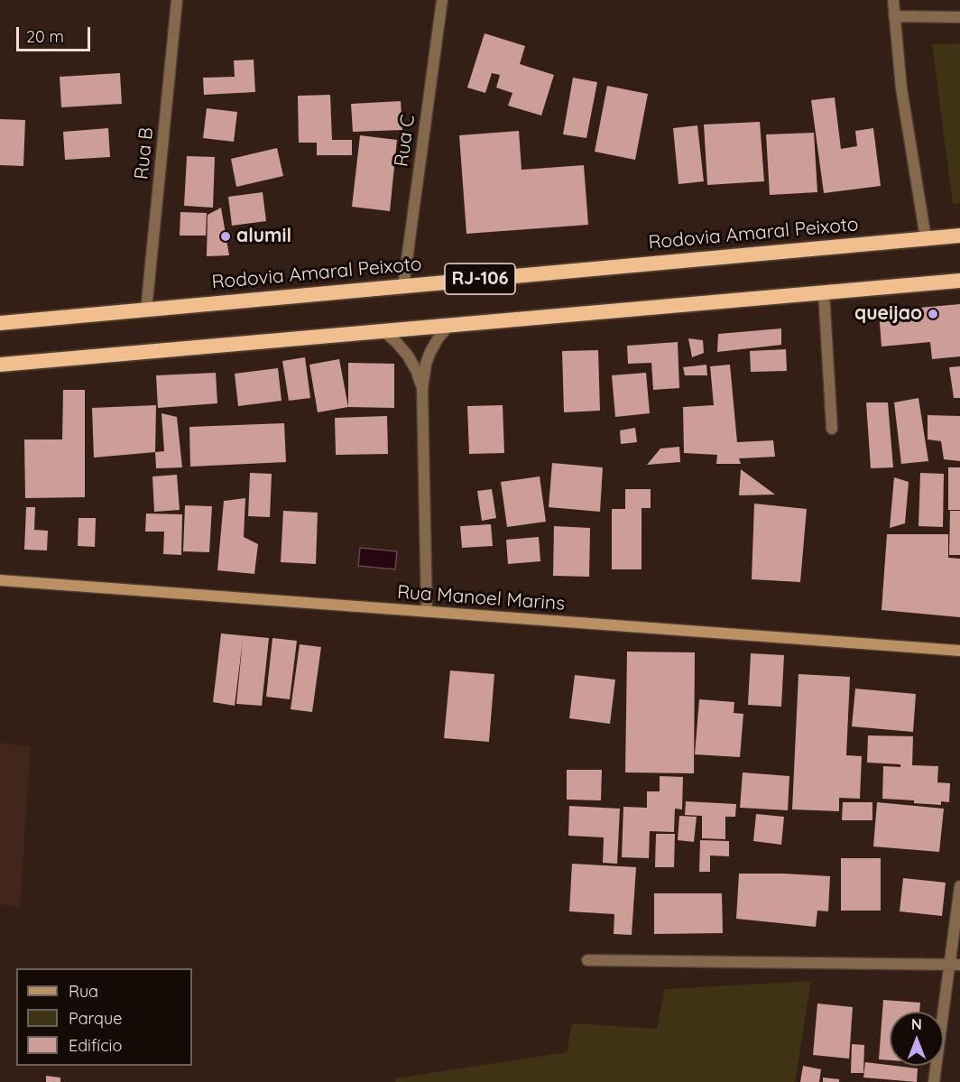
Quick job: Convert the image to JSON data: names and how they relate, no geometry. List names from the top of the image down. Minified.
{"streets":{"highway":["Rodovia Amaral Peixoto","RJ-106"],"main road":["Rua Manoel Marins"],"street":["Rua C","Rua B"]},"crossings":[["Rua C","Rodovia Amaral Peixoto"],["Rua B","Rodovia Amaral Peixoto"]],"places":["alumil","queijao"],"legend":["Rua","Parque","Edifício"],"scale_bar":"20 m","north":"top"}
